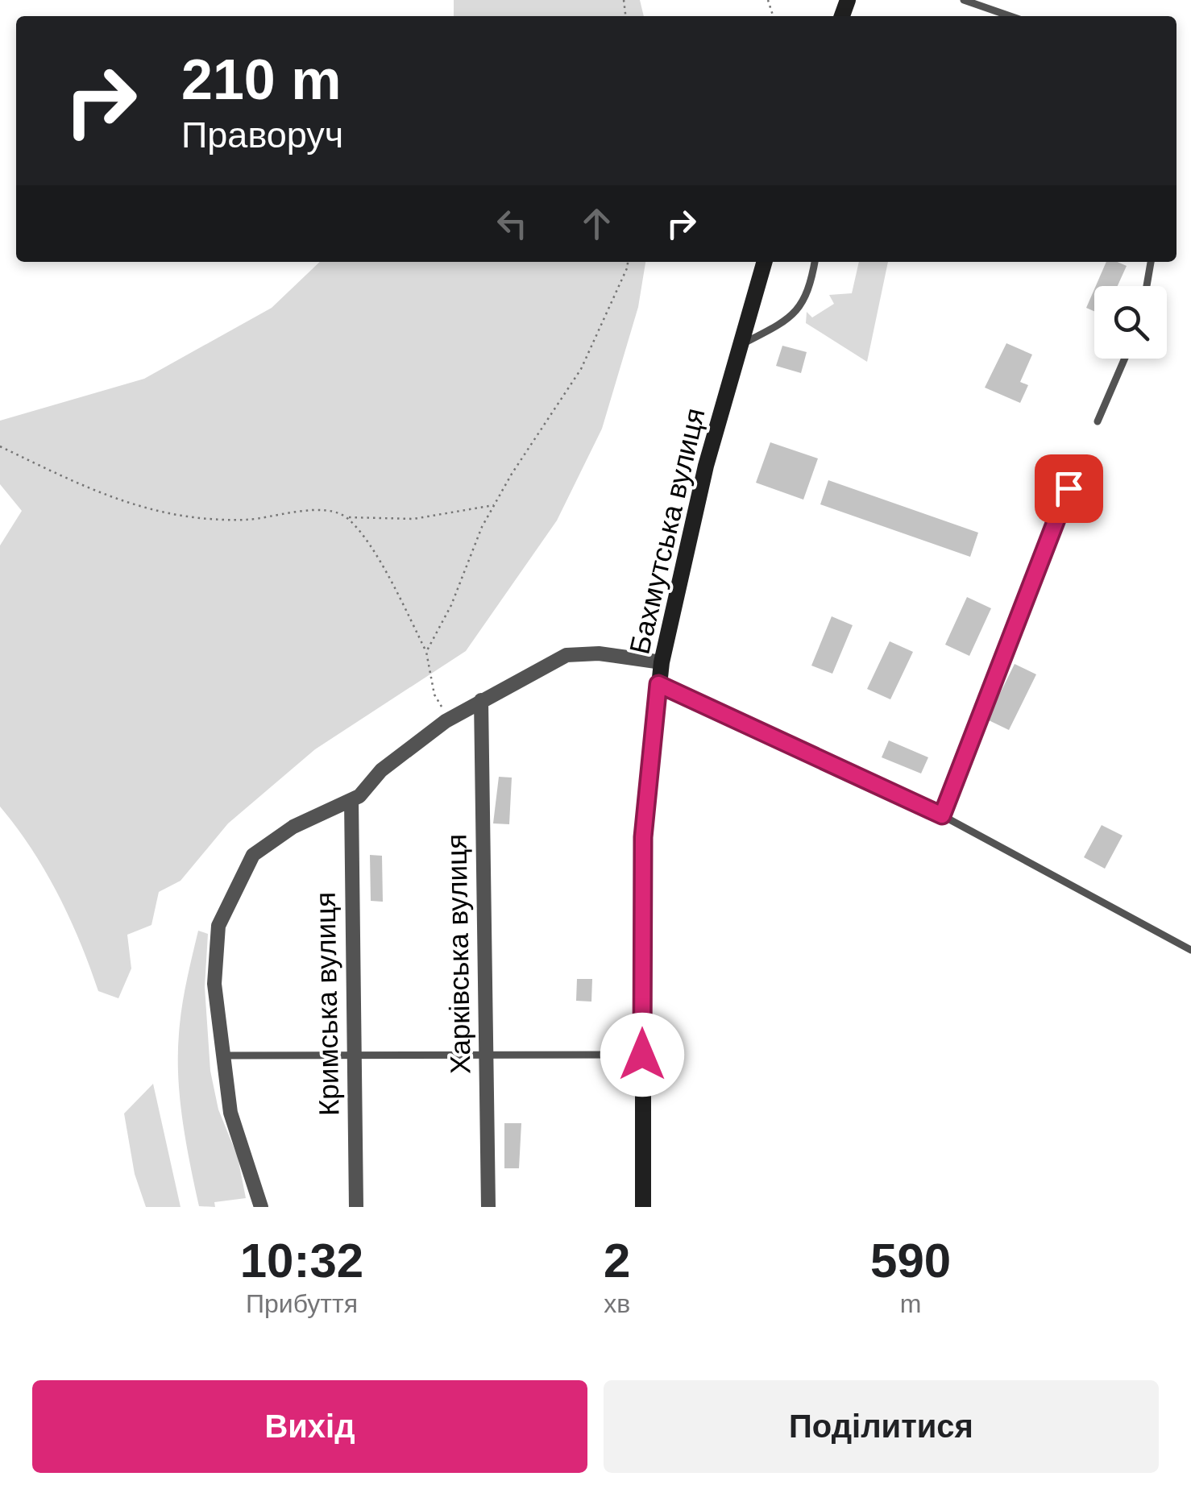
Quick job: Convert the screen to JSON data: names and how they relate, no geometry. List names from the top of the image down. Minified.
{"streets":{"main road":["Бахмутська вулиця"],"street":["Харківська вулиця","Кримська вулиця"]},"page":{"turn":["210 m","Праворуч"],"eta":["10:32","Прибуття","2","хв","590","m"],"buttons":["Вихід","Поділитися"]}}
